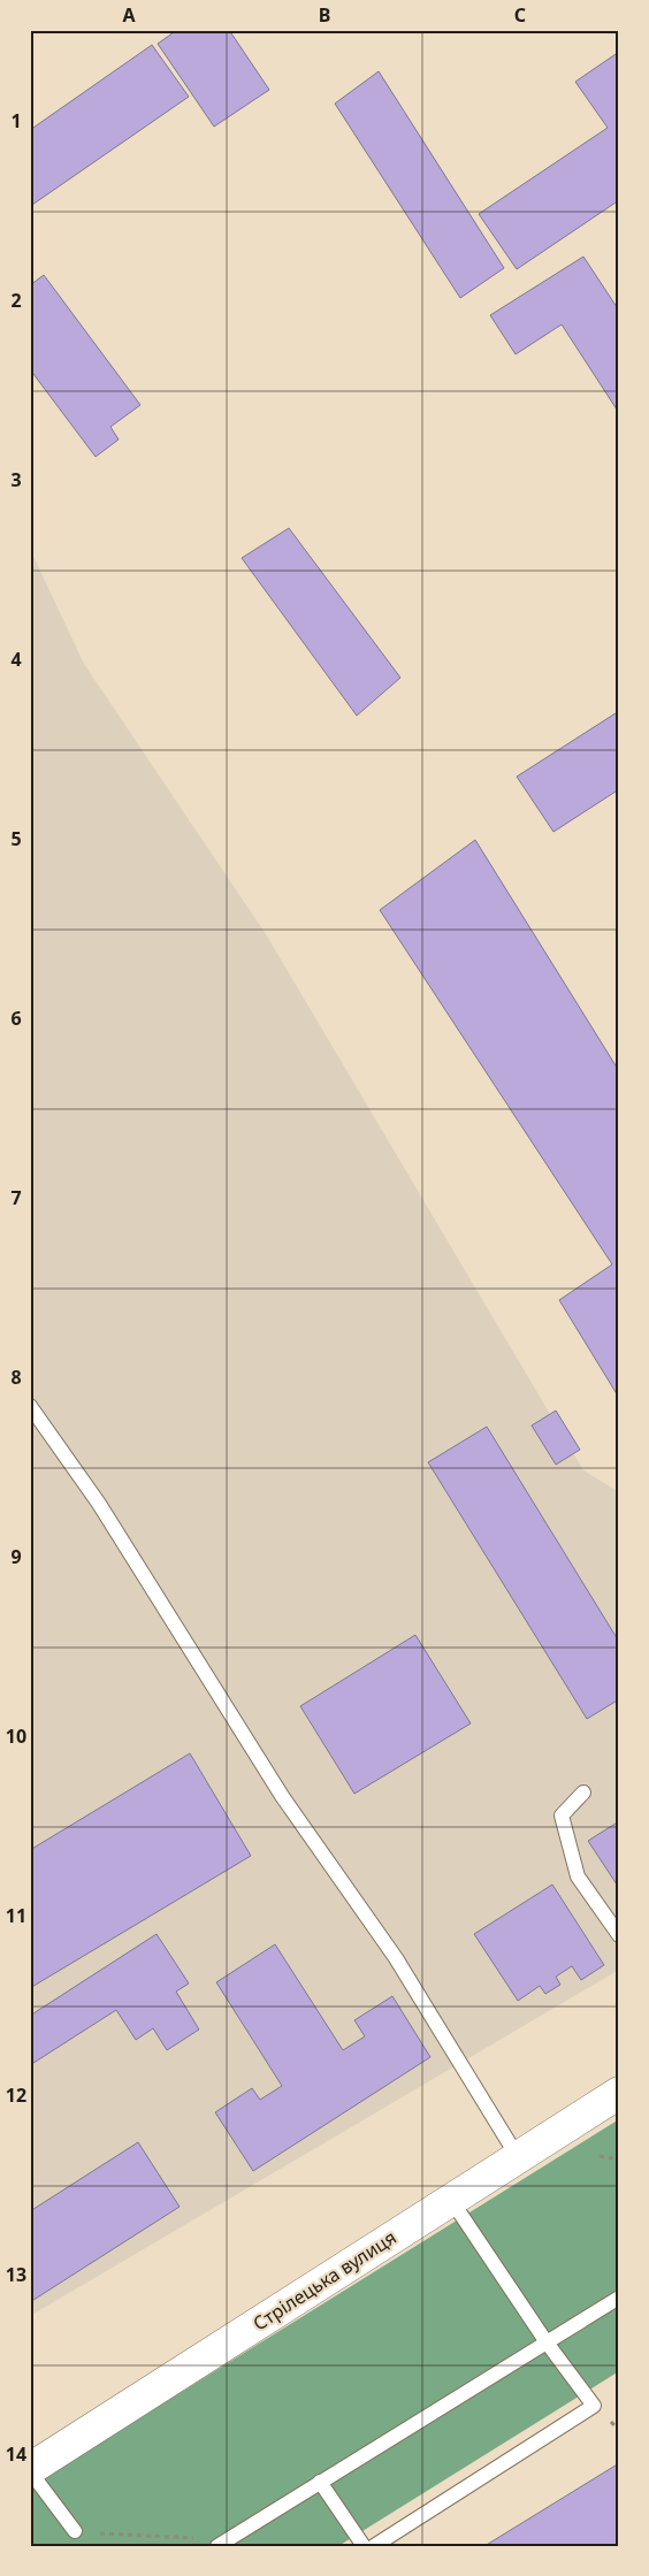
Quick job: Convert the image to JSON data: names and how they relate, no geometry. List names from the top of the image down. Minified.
{"streets":{"street":["Стрілецька вулиця"]},"grid":{"columns":["A","B","C"],"rows":["1","2","3","4","5","6","7","8","9","10","11","12","13","14"]}}
